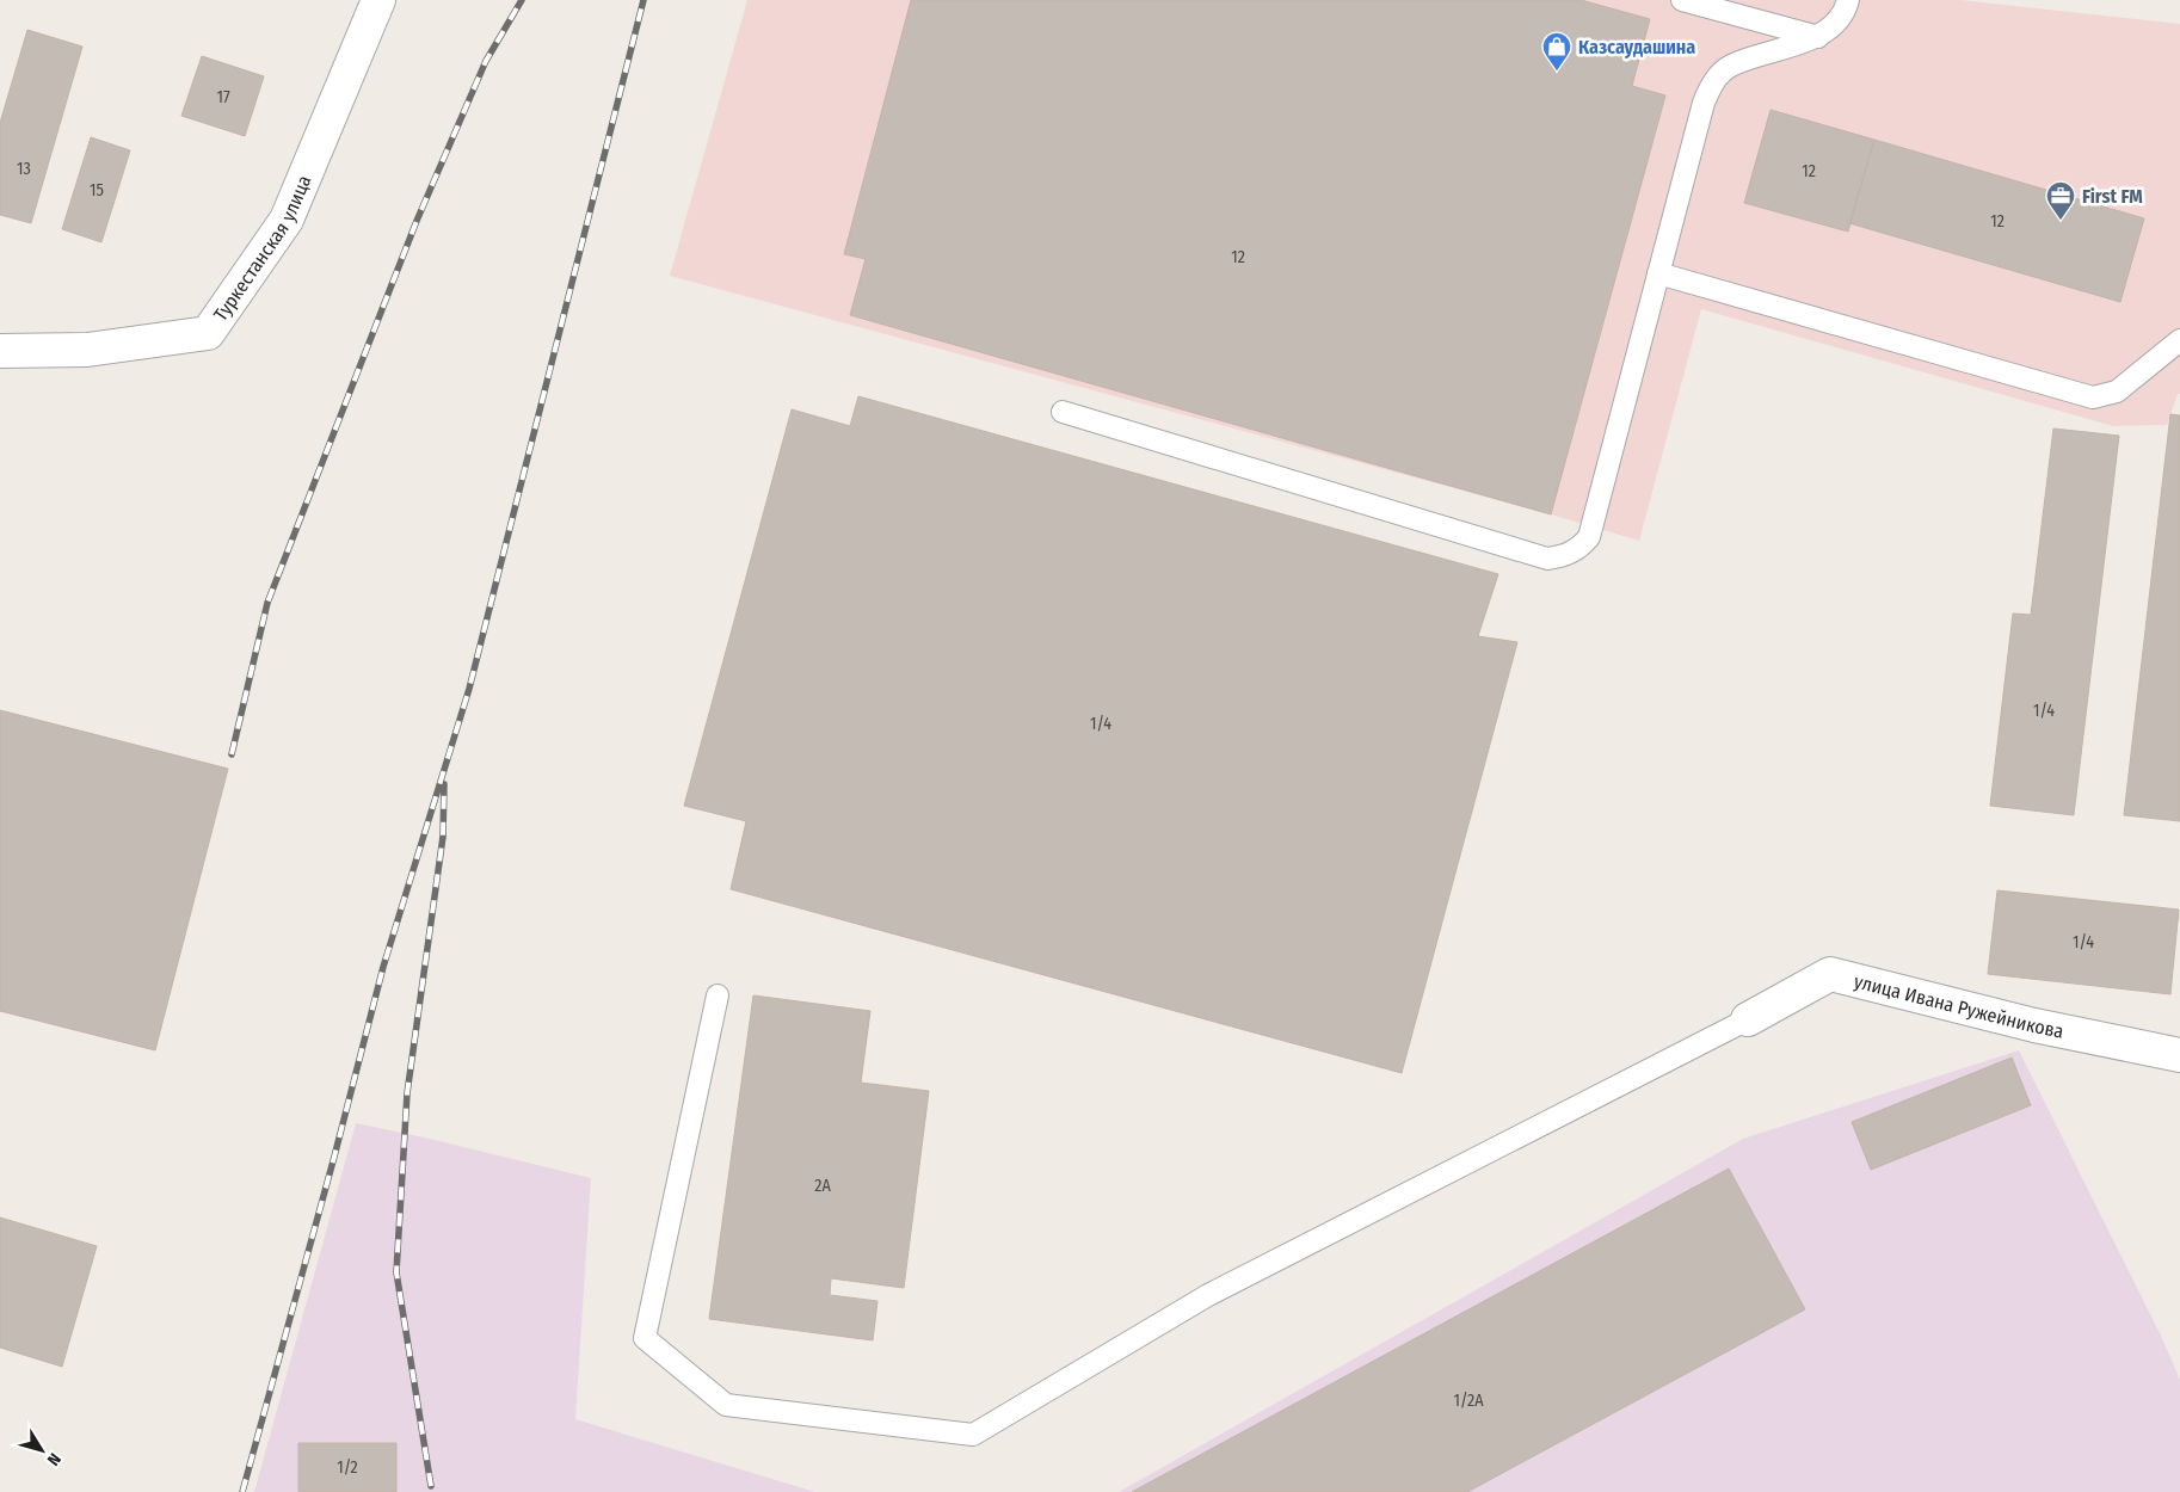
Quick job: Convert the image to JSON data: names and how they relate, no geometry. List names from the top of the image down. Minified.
{"streets":{"street":["Туркестанская улица","улица Ивана Ружейникова"]},"places":{"shop":["Казсаудашина"],"office":["First FM"]},"house_numbers":["17","13","12","15","12","12","1/4","1/4","1/4","2А","1/2А","1/2"],"north":"bottom right"}
